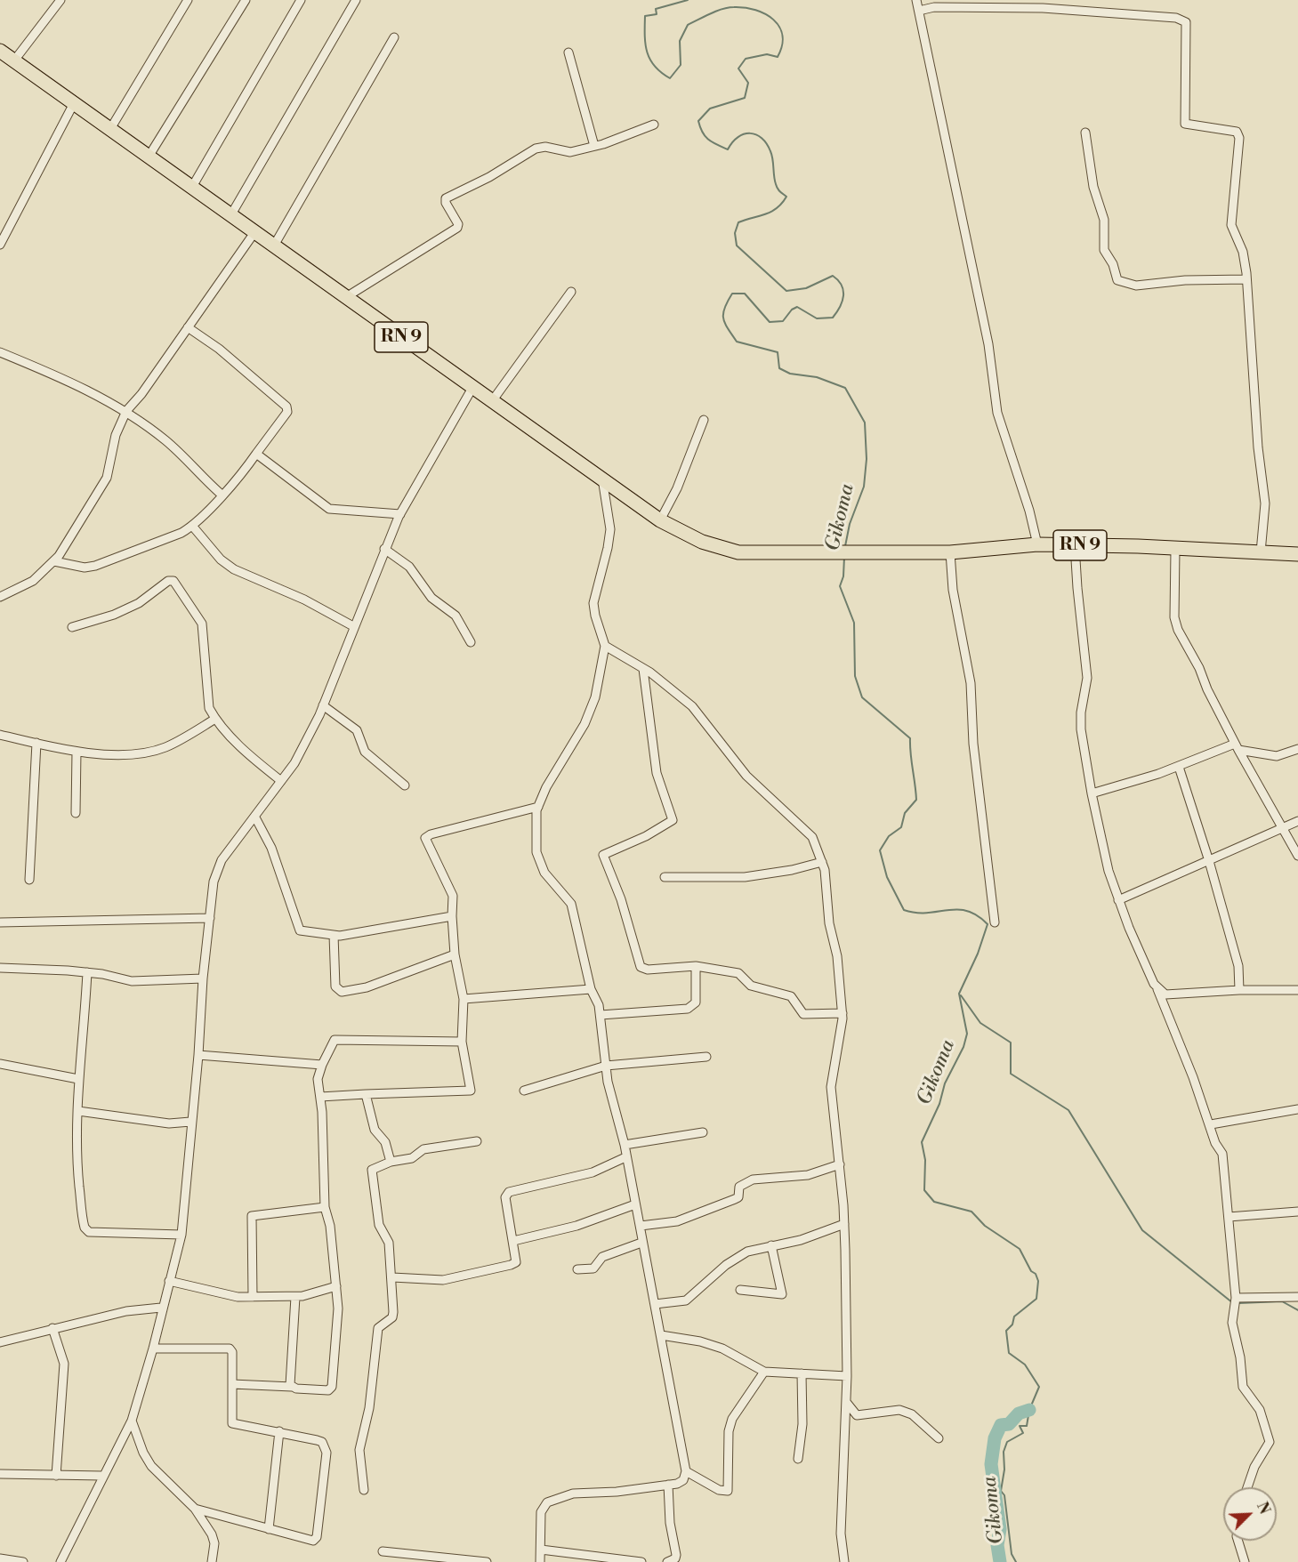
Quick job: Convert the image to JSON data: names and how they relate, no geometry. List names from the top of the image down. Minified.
{"streets":{"main road":["RN 9"]},"water":["Gikoma"],"north":"top right"}
